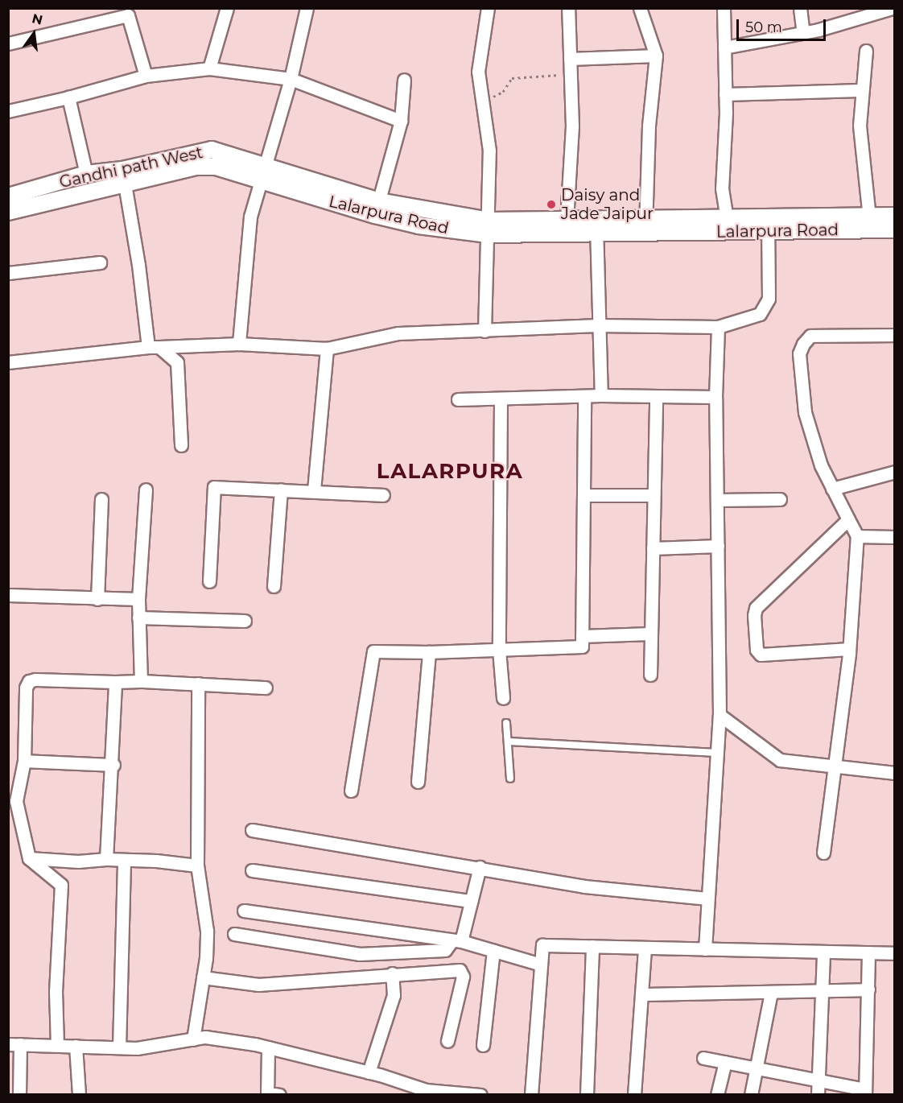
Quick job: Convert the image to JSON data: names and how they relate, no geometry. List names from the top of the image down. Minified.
{"streets":{"street":["Gandhi path West","Lalarpura Road"]},"crossings":[["Gandhi path West","Lalarpura Road"]],"districts":["LALARPURA"],"places":["Daisy and Jade Jaipur"],"scale_bar":"50 m","north":"top"}
